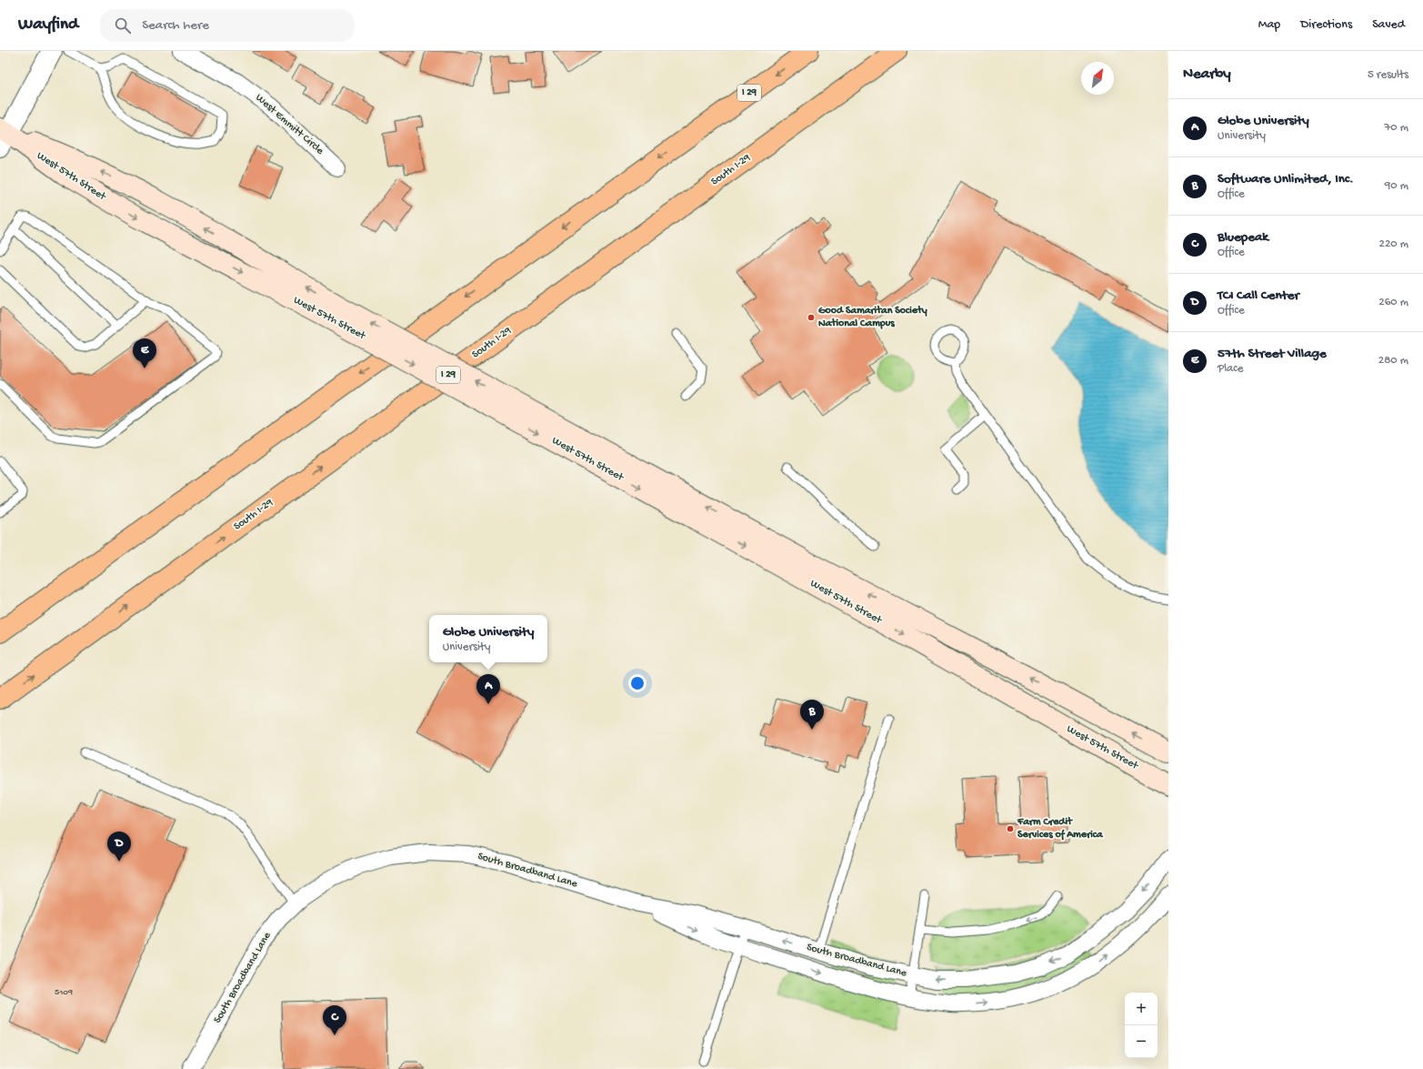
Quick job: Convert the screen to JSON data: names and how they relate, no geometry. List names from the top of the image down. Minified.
{"streets":{"highway":["I 29","South I-29"],"main road":["West 57th Street"],"street":["West Emmitt Circle","South Broadband Lane"]},"places":["Good Samaritan Society National Campus","Farm Credit Services of America"],"house_numbers":["5109"],"north":"top right","page":{"header":"Wayfind","search":"Search here","nav":["Map","Directions","Saved"],"heading":["Nearby","5 results"],"list":[{"mark":"A","name":"Globe University","note":"University","value":"70 m"},{"mark":"B","name":"Software Unlimited, Inc.","note":"Office","value":"90 m"},{"mark":"C","name":"Bluepeak","note":"Office","value":"220 m"},{"mark":"D","name":"TCI Call Center","note":"Office","value":"260 m"},{"mark":"E","name":"57th Street Village","note":"Place","value":"280 m"}],"pins":["E","A","B","D","C"],"popup":["Globe University","University"],"map_buttons":["+","−"]}}
